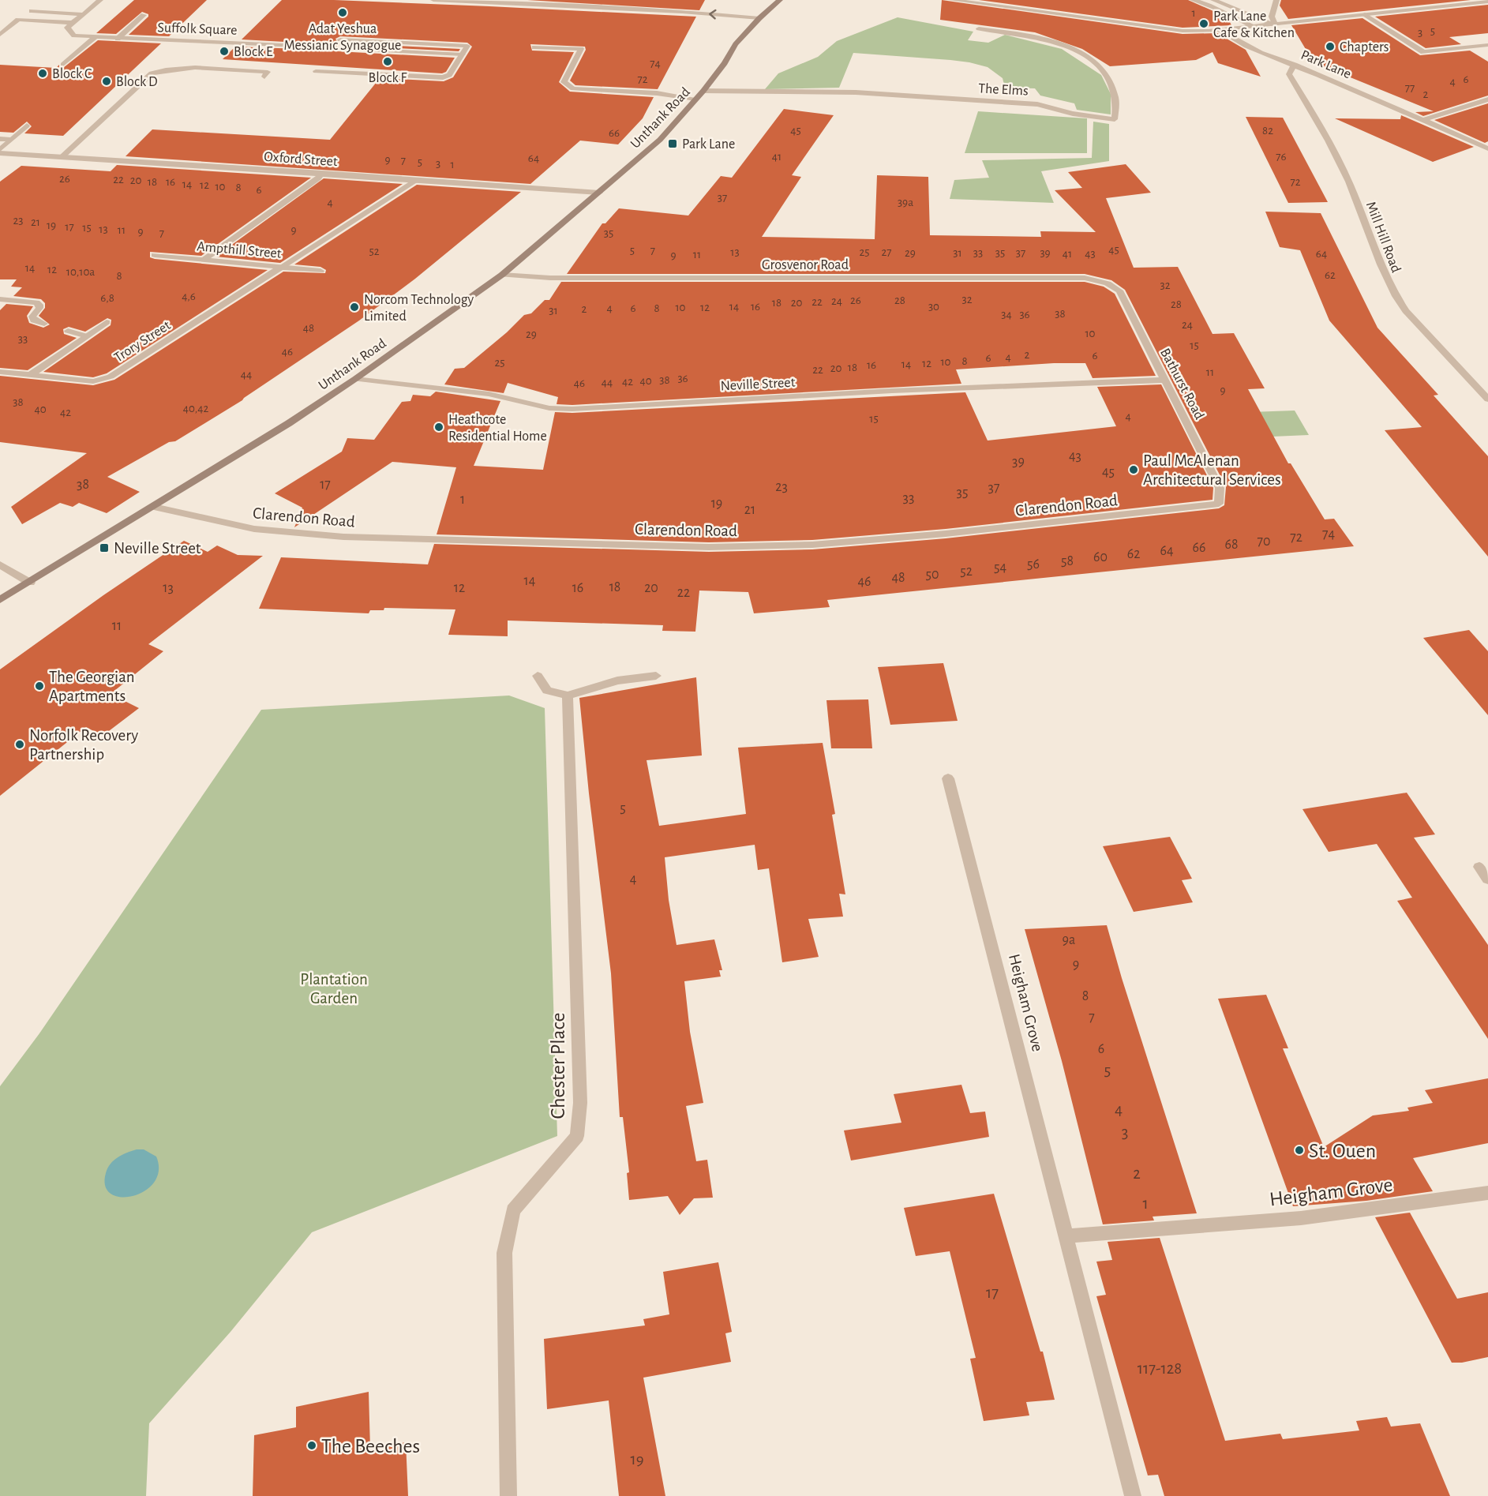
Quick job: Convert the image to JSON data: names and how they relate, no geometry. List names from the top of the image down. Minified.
{"streets":{"street":["Suffolk Square","Park Lane","The Elms","Unthank Road","Oxford Street","Mill Hill Road","Ampthill Street","Grosvenor Road","Trory Street","Neville Street","Bathurst Road","Clarendon Road","Heigham Grove","Chester Place"]},"crossings":[["Park Lane","Mill Hill Road"],["The Elms","Unthank Road"],["Unthank Road","Oxford Street"],["Unthank Road","Grosvenor Road"],["Unthank Road","Neville Street"],["Unthank Road","Clarendon Road"],["Oxford Street","Trory Street"],["Ampthill Street","Trory Street"],["Grosvenor Road","Bathurst Road"],["Neville Street","Bathurst Road"],["Bathurst Road","Clarendon Road"]],"parks":["Plantation Garden"],"places":{"other":["Adat Yeshua Messianic Synagogue","Park Lane Cafe & Kitchen","Chapters","Block E","Block F","Block C","Block D","Norcom Technology Limited","Heathcote Residential Home","Paul McAlenan Architectural Services","The Georgian Apartments","Norfolk Recovery Partnership","St. Ouen","The Beeches"],"transit":["Park Lane","Neville Street"]},"house_numbers":["1","5","3","74","72","6","4","77","2","45","82","66","41","76","64","9","7","5","3","1","26","22","20","18","16","72","14","12","10","8","6","37","4","39a","23","21","19","17","15","13","11","9","9","7","35","45","5","7","52","13","25","27","29","31","33","35","37","39","41","43","64","11","9","14","12","10,10a","62","8","32","4,6","6,8","32","26","28","24","22","18","20","28","14","16","30","10","12","4","6","8","2","31","38","34","36","24","48","10","29","33","15","46","2","6","4","6","8","10","25","12","14","16","18","20","22","11","44","36","38","40","42","44","46","9","38","40,42","40","42","4","15","43","39","45","38","17","23","37","35","33","1","19","21","74","72","70","68","66","64","62","60","58","56","54","52","50","48","14","46","18","13","12","16","20","22","11","5","4","9a","9","8","7","6","5","4","3","2","1","17","117-128","19"]}
